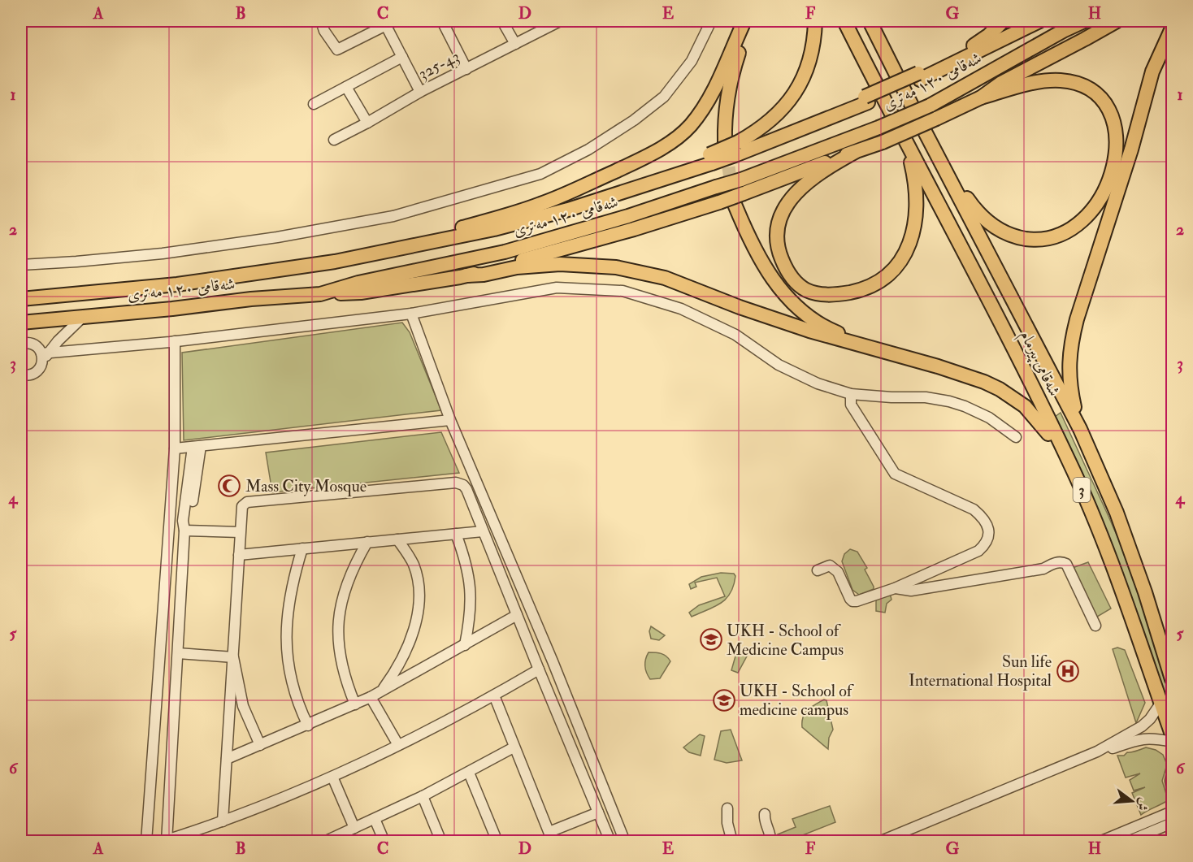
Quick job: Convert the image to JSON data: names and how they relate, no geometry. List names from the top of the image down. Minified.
{"streets":{"highway":["شەقامی ١٢٠ مەتری","شەقامی پیرمام","3"],"street":["325-43"]},"places":{"mosque":["Mass City Mosque"],"school or university":["UKH - School of Medicine Campus","UKH - School of medicine campus"],"hospital":["Sun life International Hospital"]},"north":"right","grid":{"columns":["A","B","C","D","E","F","G","H"],"rows":["1","2","3","4","5","6"]}}
